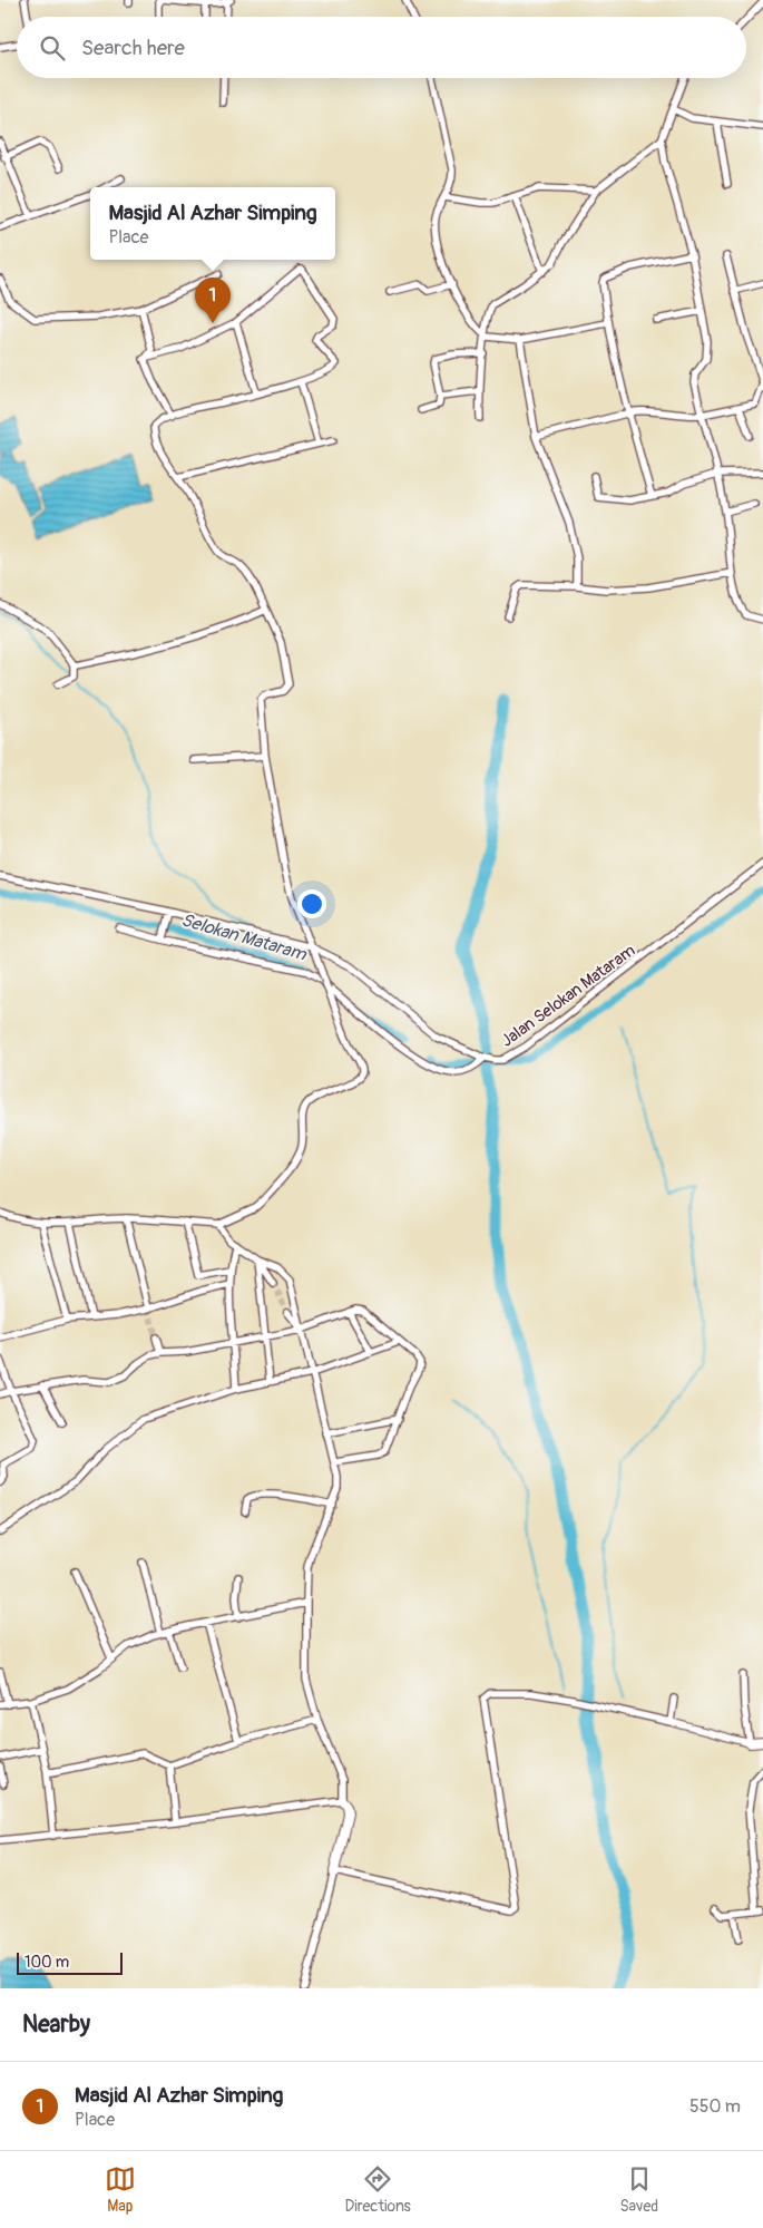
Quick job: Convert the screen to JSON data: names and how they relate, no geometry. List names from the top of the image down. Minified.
{"streets":{"street":["Jalan Selokan Mataram"]},"water":["Selokan Mataram"],"scale_bar":"100 m","page":{"search":"Search here","popup":["Masjid Al Azhar Simping","Place"],"pins":"1","scale":"100 m","heading":"Nearby","list":[{"mark":"1","name":"Masjid Al Azhar Simping","note":"Place","value":"550 m"}],"nav":["Map","Directions","Saved"]}}
